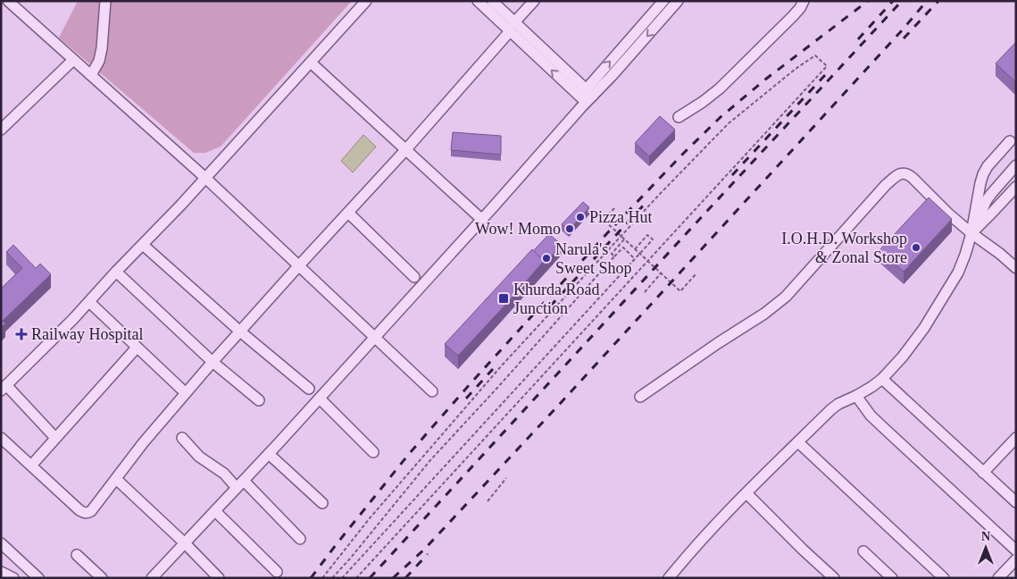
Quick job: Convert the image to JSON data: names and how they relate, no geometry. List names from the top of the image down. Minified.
{"places":{"other":["Pizza Hut","Wow! Momo","I.O.H.D. Workshop & Zonal Store","Narula's Sweet Shop"],"transit":["Khurda Road Junction"],"health":["Railway Hospital"]},"north":"top"}
